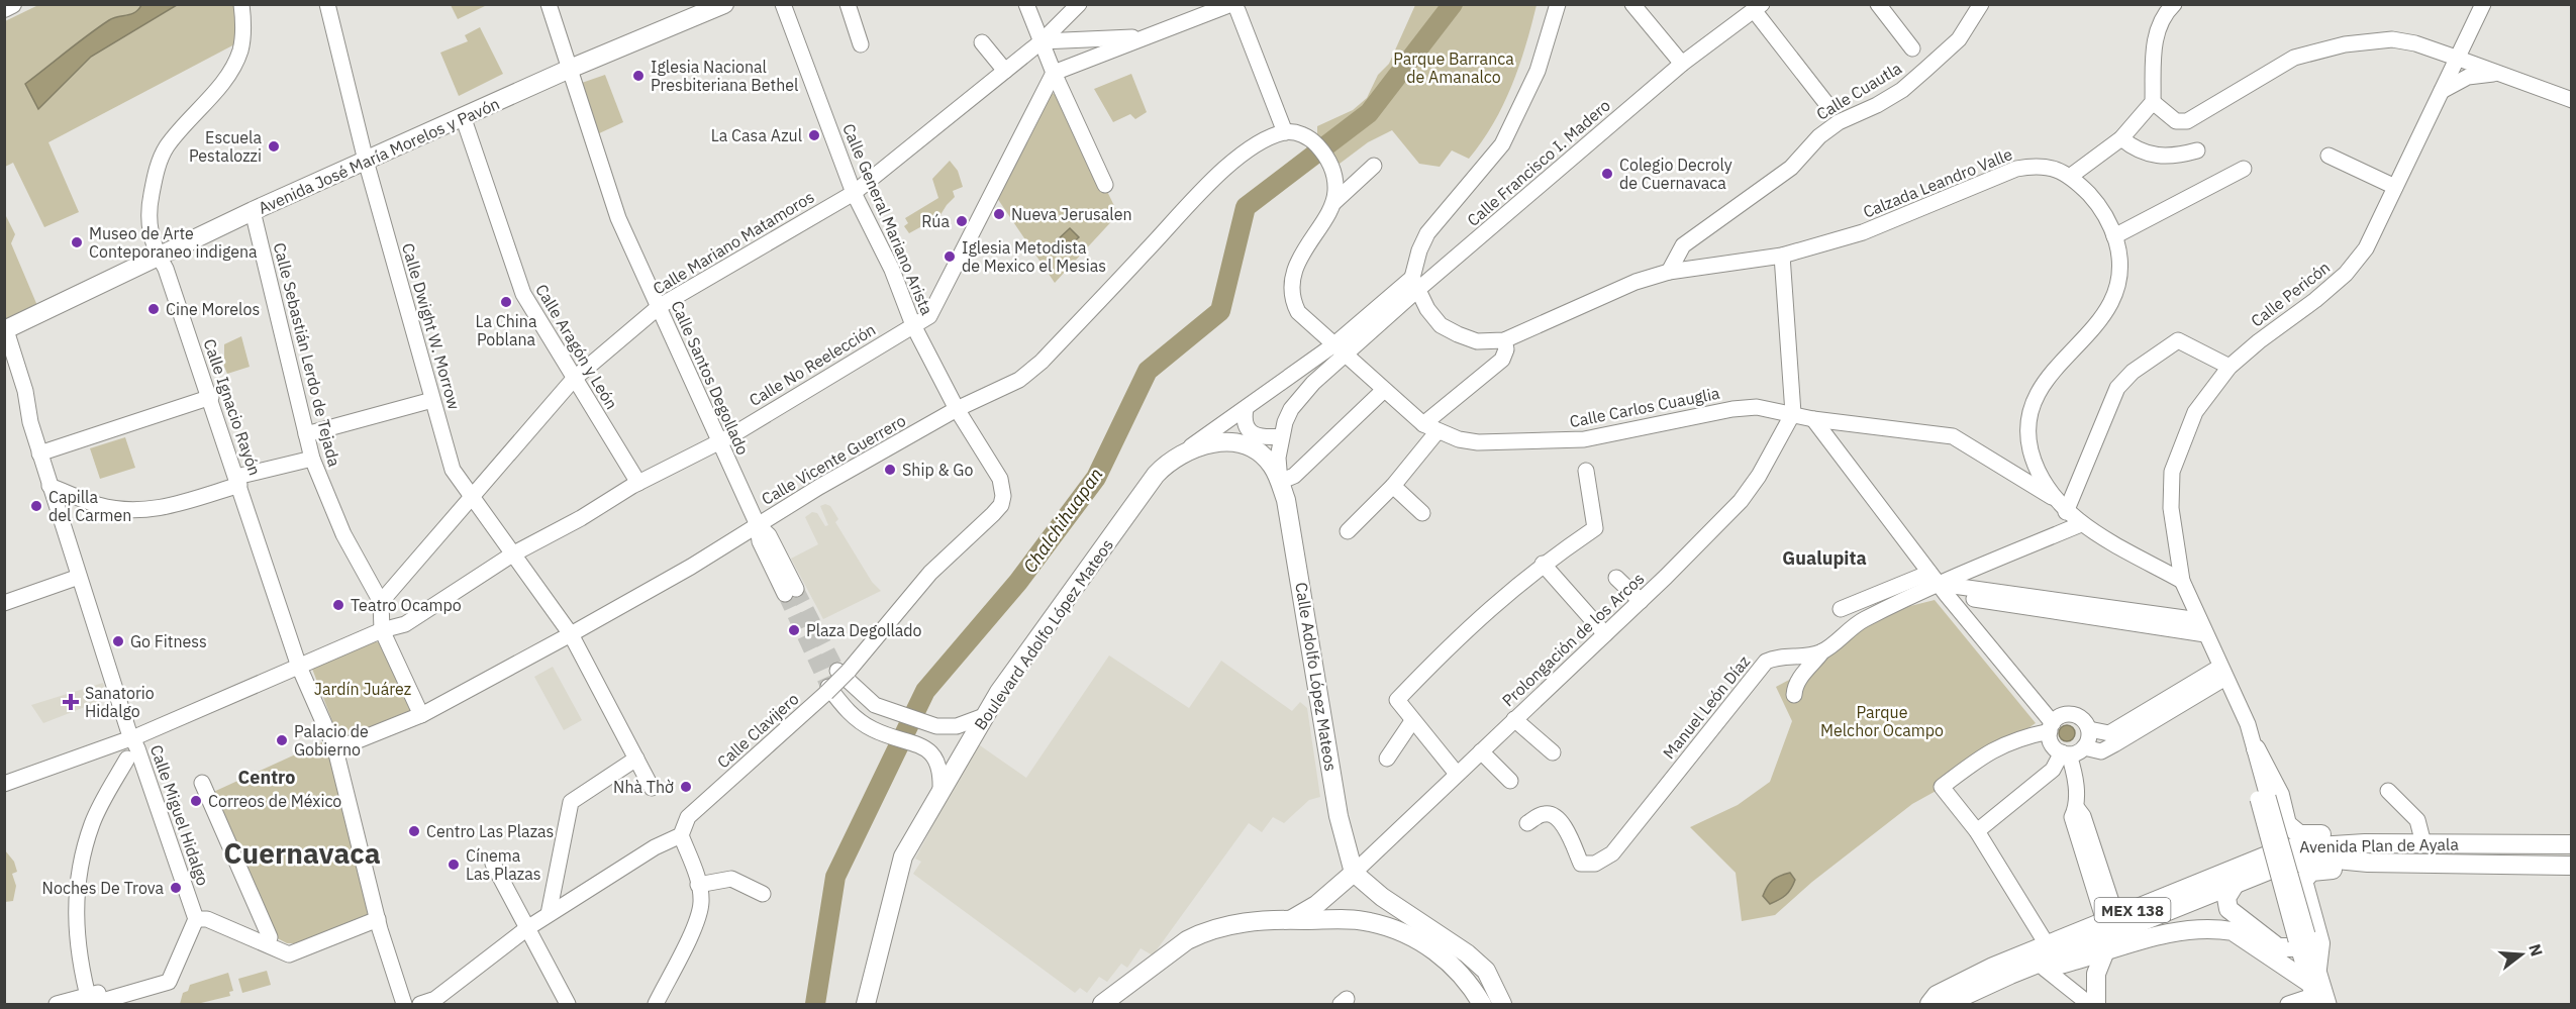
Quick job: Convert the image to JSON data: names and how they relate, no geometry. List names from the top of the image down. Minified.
{"streets":{"main road":["Avenida José María Morelos y Pavón","Boulevard Adolfo López Mateos","Calle Adolfo López Mateos","Avenida Plan de Ayala","MEX 138"],"street":["Calle Cuautla","Calle Francisco I. Madero","Calzada Leandro Valle","Calle General Mariano Arista","Calle Mariano Matamoros","Calle Pericón","Calle Dwight W. Morrow","Calle Aragón y León","Calle Sebastián Lerdo de Tejada","Calle No Reelección","Calle Santos Degollado","Calle Ignacio Rayón","Calle Carlos Cuauglia","Calle Vicente Guerrero","Prolongación de los Arcos","Manuel León Díaz","Calle Clavijero","Calle Miguel Hidalgo"]},"crossings":[["Calle Cuautla","Calzada Leandro Valle"],["Avenida José María Morelos y Pavón","Calle Dwight W. Morrow"],["Avenida José María Morelos y Pavón","Calle Aragón y León"],["Avenida José María Morelos y Pavón","Calle Sebastián Lerdo de Tejada"],["Avenida José María Morelos y Pavón","Calle Santos Degollado"],["Avenida José María Morelos y Pavón","Calle Ignacio Rayón"],["Avenida José María Morelos y Pavón","Calle Miguel Hidalgo"],["Calle Francisco I. Madero","Calzada Leandro Valle"],["Calle Francisco I. Madero","Calle Carlos Cuauglia"],["Calle Francisco I. Madero","Boulevard Adolfo López Mateos"],["Calle Francisco I. Madero","Calle Adolfo López Mateos"],["Calzada Leandro Valle","Calle Pericón"],["Calzada Leandro Valle","Calle Carlos Cuauglia"],["Calle General Mariano Arista","Calle Mariano Matamoros"],["Calle General Mariano Arista","Calle No Reelección"],["Calle General Mariano Arista","Calle Vicente Guerrero"],["Calle General Mariano Arista","Calle Clavijero"],["Calle Mariano Matamoros","Calle Dwight W. Morrow"],["Calle Mariano Matamoros","Calle Aragón y León"],["Calle Mariano Matamoros","Calle Sebastián Lerdo de Tejada"],["Calle Mariano Matamoros","Calle Santos Degollado"],["Calle Dwight W. Morrow","Calle No Reelección"],["Calle Dwight W. Morrow","Calle Vicente Guerrero"],["Calle Aragón y León","Calle No Reelección"],["Calle No Reelección","Calle Santos Degollado"],["Calle No Reelección","Calle Ignacio Rayón"],["Calle No Reelección","Calle Miguel Hidalgo"],["Calle Santos Degollado","Calle Vicente Guerrero"],["Calle Ignacio Rayón","Calle Vicente Guerrero"],["Calle Carlos Cuauglia","Boulevard Adolfo López Mateos"],["Calle Carlos Cuauglia","Prolongación de los Arcos"],["Calle Carlos Cuauglia","Calle Adolfo López Mateos"],["Calle Vicente Guerrero","Calle Clavijero"],["Boulevard Adolfo López Mateos","Calle Adolfo López Mateos"],["Prolongación de los Arcos","Calle Adolfo López Mateos"]],"districts":["Gualupita","Centro","Cuernavaca"],"water":["Chalchihuapan"],"parks":["Parque Barranca de Amanalco","Jardín Juárez","Parque Melchor Ocampo"],"places":{"other":["Iglesia Nacional Presbiteriana Bethel","La Casa Azul","Escuela Pestalozzi","Colegio Decroly de Cuernavaca","Nueva Jerusalen","Rúa","Museo de Arte Conteporaneo indigena","Iglesia Metodista de Mexico el Mesias","La China Poblana","Cine Morelos","Ship & Go","Capilla del Carmen","Teatro Ocampo","Plaza Degollado","Go Fitness","Palacio de Gobierno","Nhà Thờ","Correos de México","Centro Las Plazas","Cínema Las Plazas","Noches De Trova"],"health":["Sanatorio Hidalgo"]},"north":"right"}
